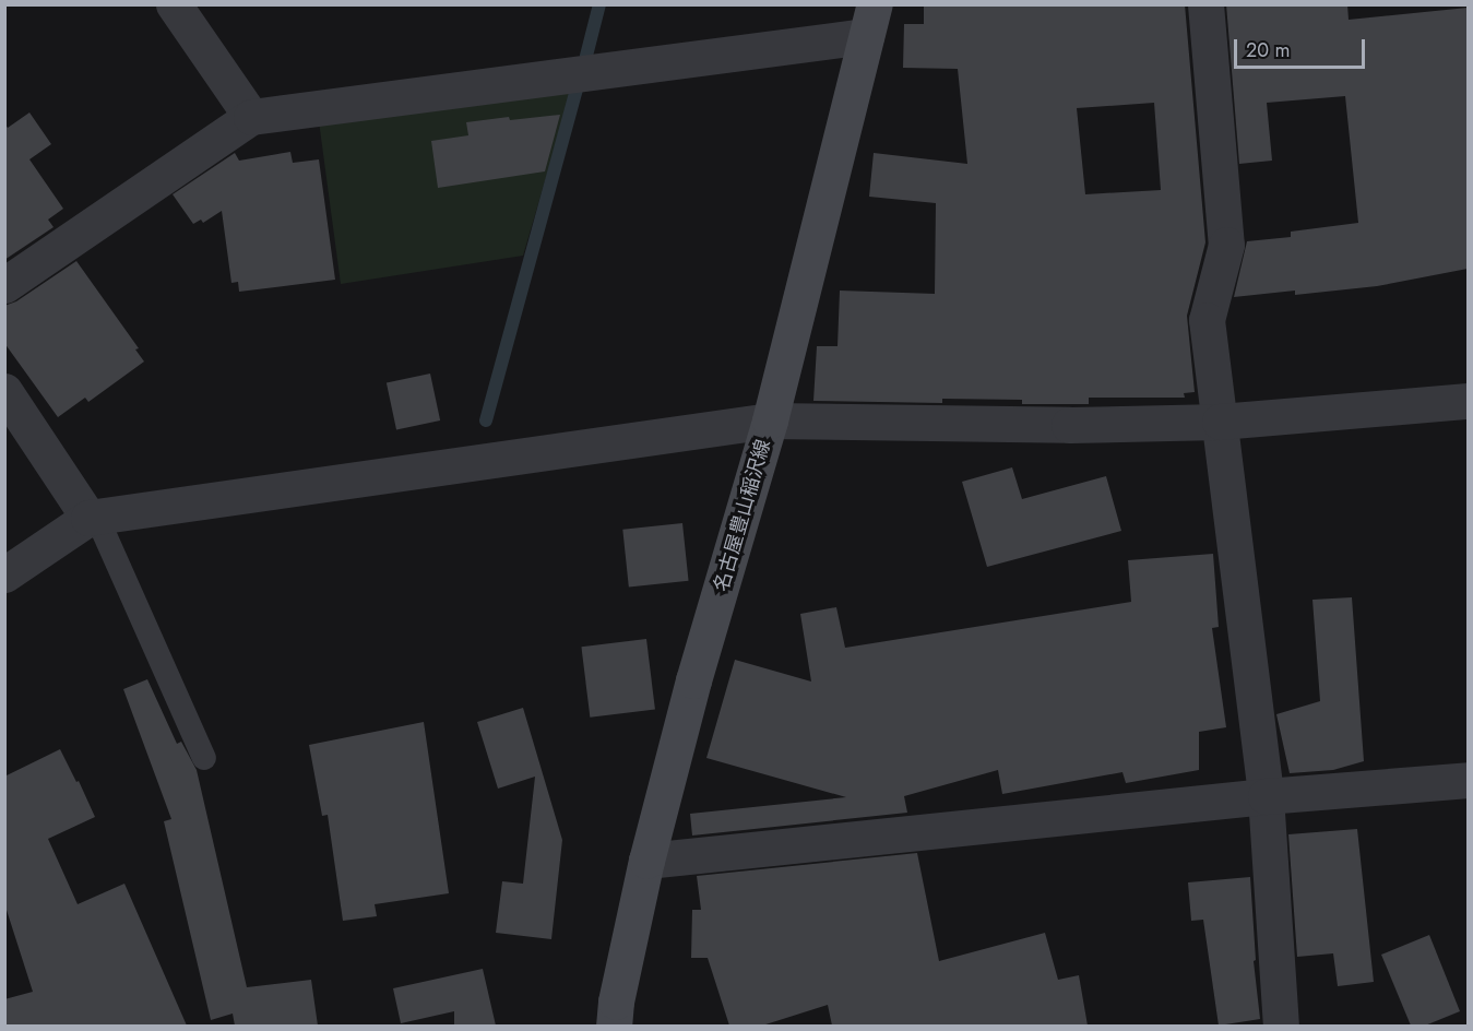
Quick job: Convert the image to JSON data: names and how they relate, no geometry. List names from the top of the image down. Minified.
{"streets":{"main road":["名古屋豊山稲沢線"]},"scale_bar":"20 m"}
